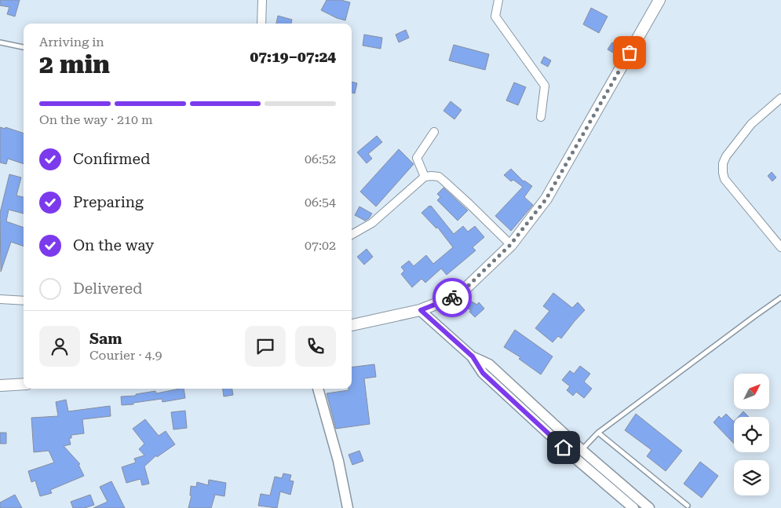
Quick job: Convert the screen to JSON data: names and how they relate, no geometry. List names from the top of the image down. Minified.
{"north":"top right","page":{"heading":["2 min","Arriving in","07:19–07:24"],"panel":["Sam","Courier · 4.9"],"bar":"On the way · 210 m","list":[["Confirmed","06:52"],["Preparing","06:54"],["On the way","07:02"],"Delivered"]}}
